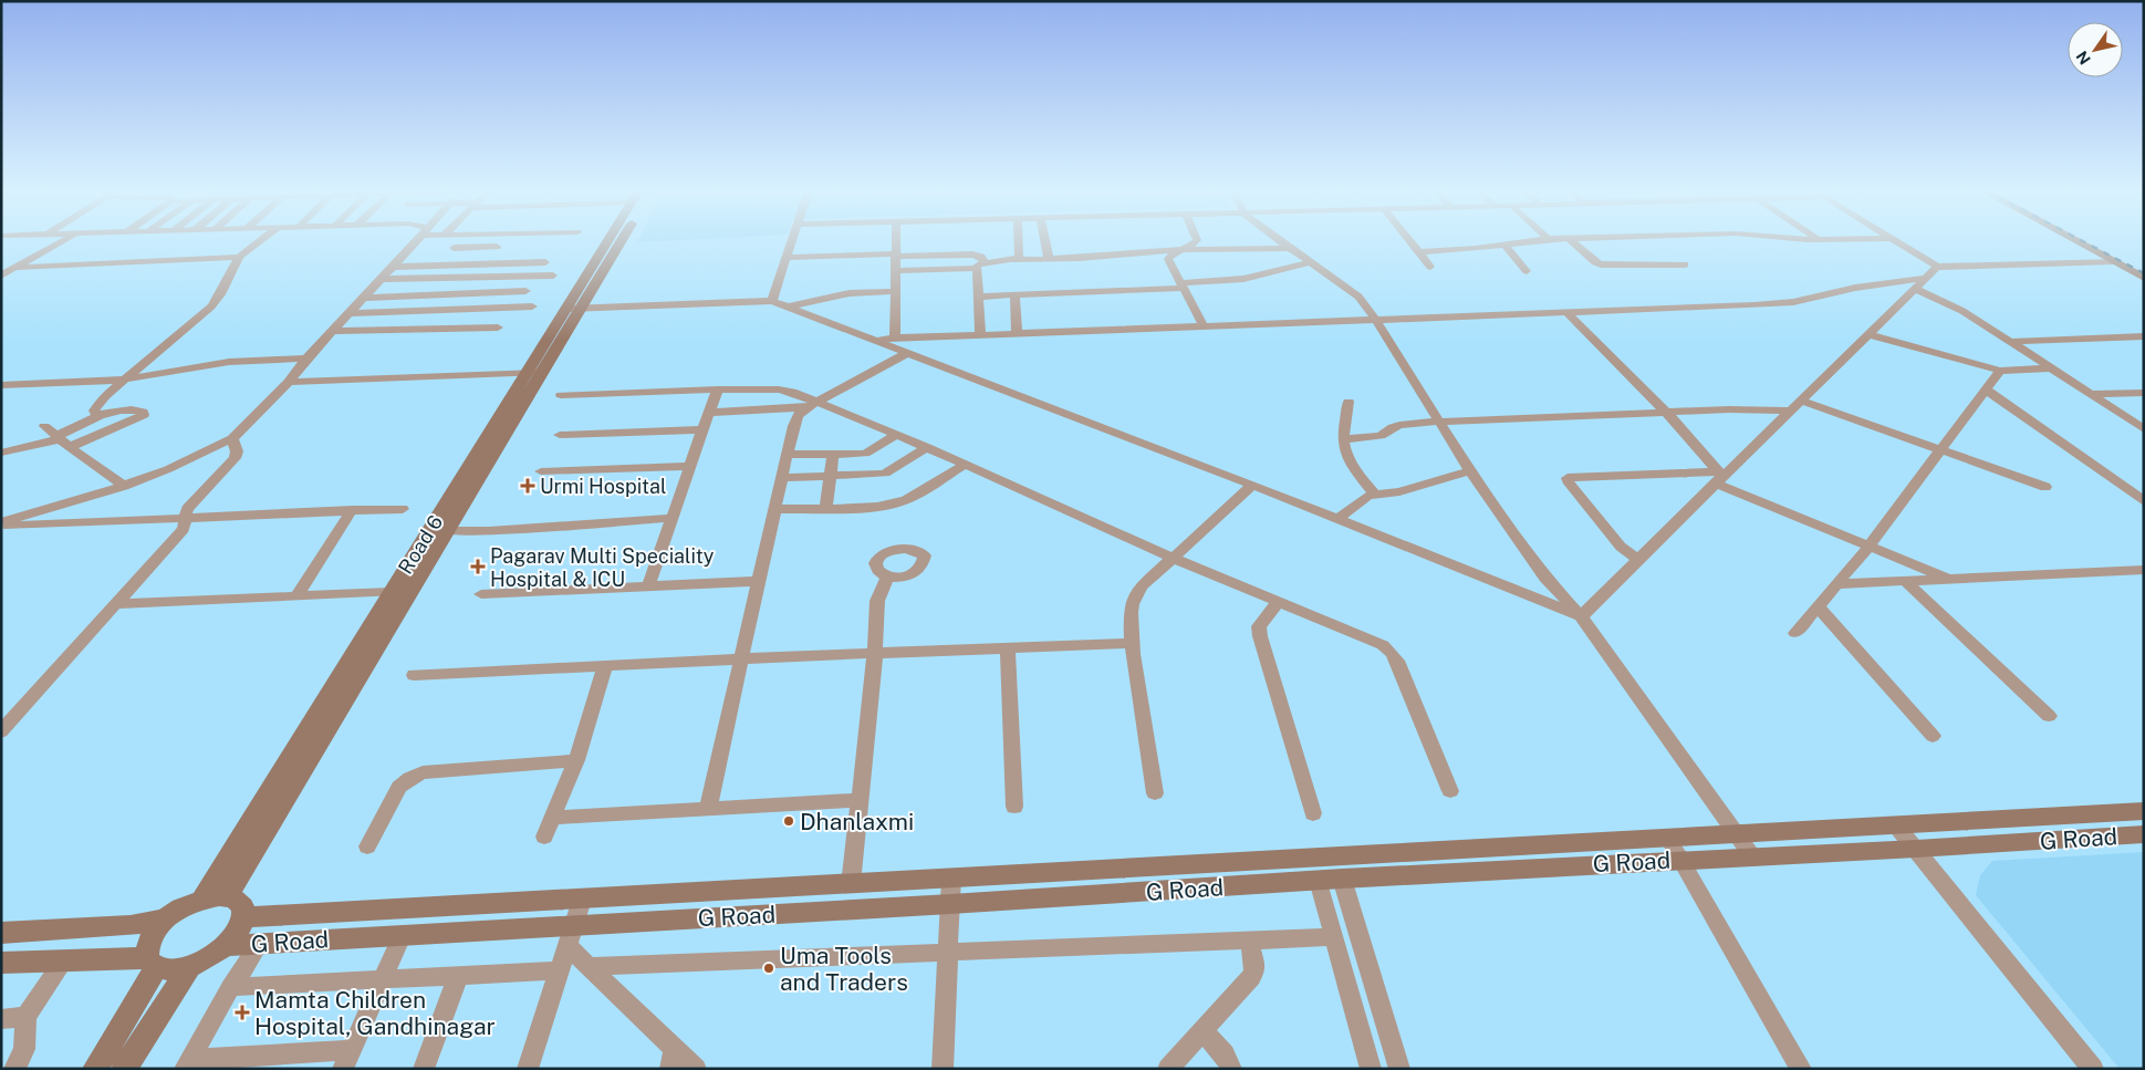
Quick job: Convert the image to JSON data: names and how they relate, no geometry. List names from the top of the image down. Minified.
{"streets":{"street":["Road 6","G Road"]},"places":{"health":["Urmi Hospital","Pagarav Multi Speciality Hospital & ICU","Mamta Children Hospital, Gandhinagar"],"other":["Dhanlaxmi","Uma Tools and Traders"]},"north":"bottom left"}
